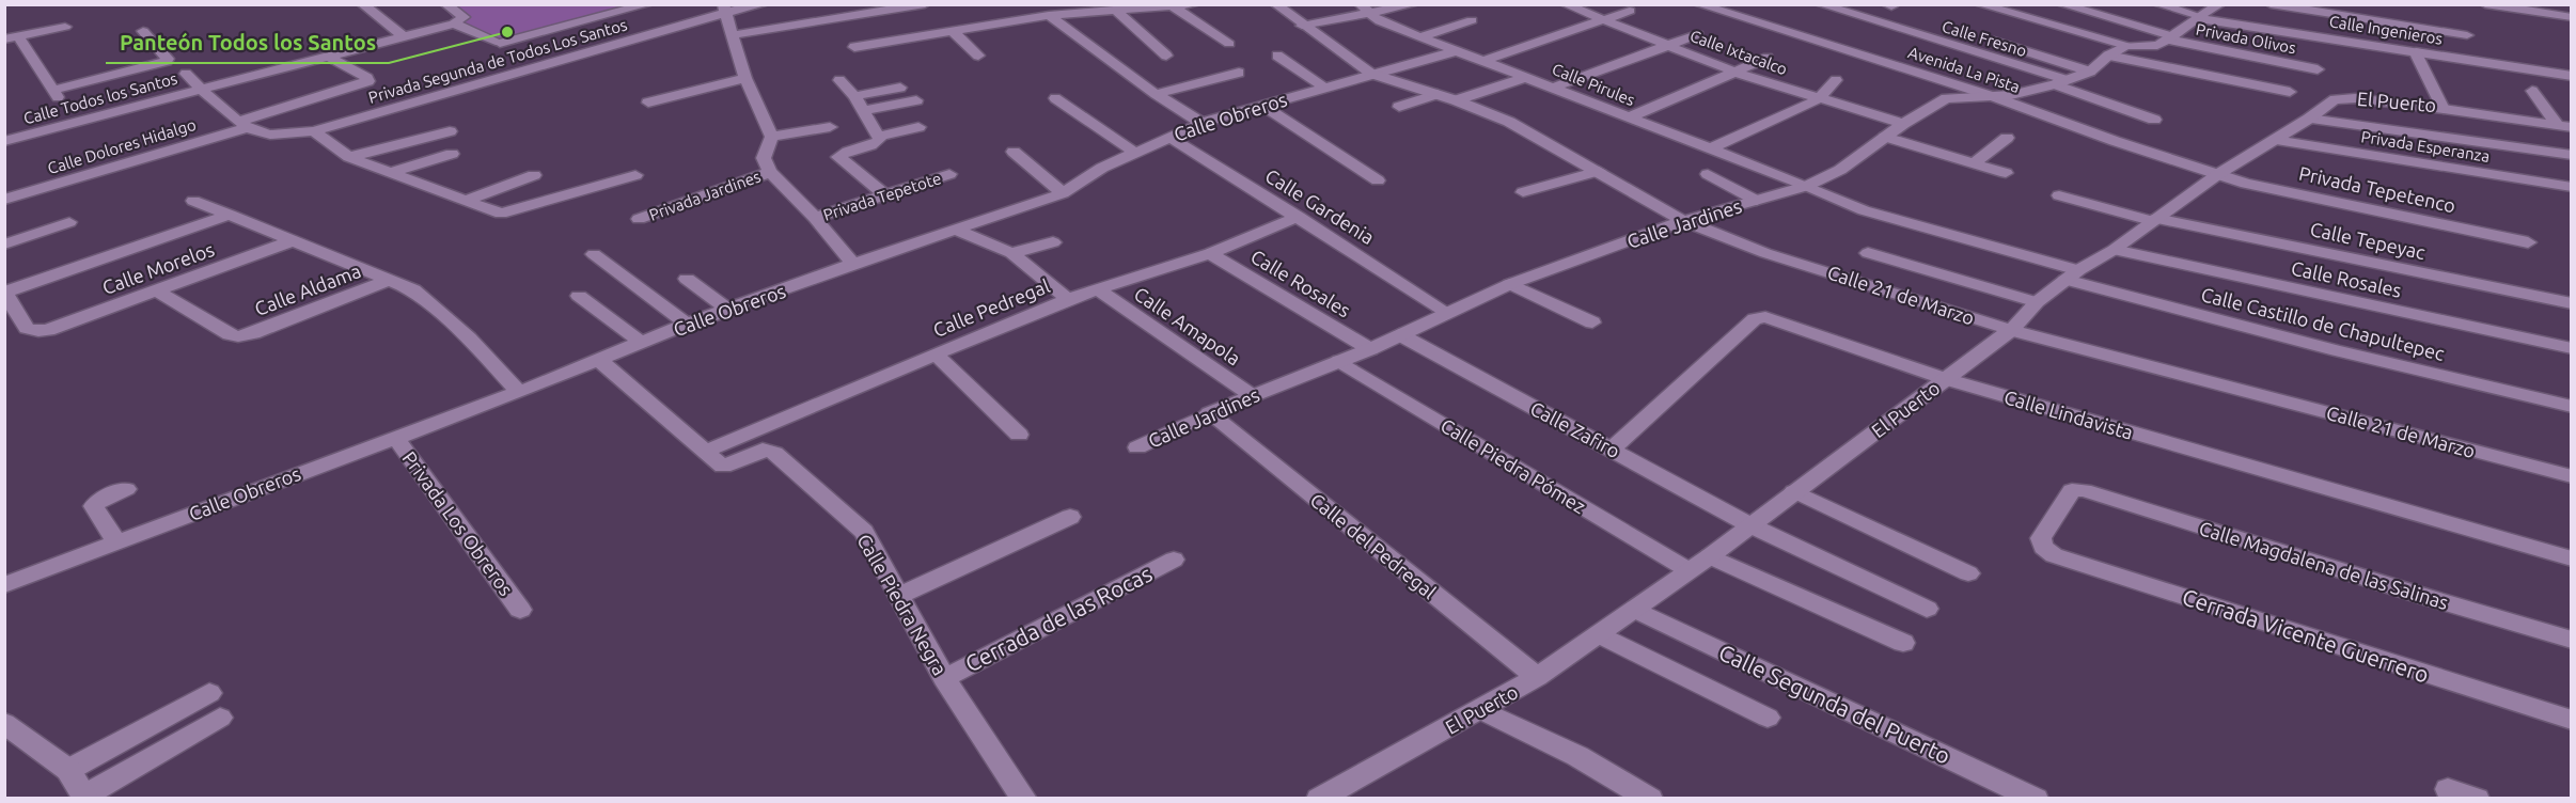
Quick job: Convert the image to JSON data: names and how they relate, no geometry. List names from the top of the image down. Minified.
{"streets":{"street":["Calle Ingenieros","Calle Fresno","Privada Olivos","Calle Ixtacalco","Privada Segunda de Todos Los Santos","Avenida La Pista","Calle Pirules","Calle Todos los Santos","El Puerto","Calle Obreros","Calle Dolores Hidalgo","Privada Esperanza","Privada Tepetenco","Privada Jardines","Privada Tepetote","Calle Gardenia","Calle Jardines","Calle Tepeyac","Calle Morelos","Calle Rosales","Calle Aldama","Calle 21 de Marzo","Calle Pedregal","Calle Castillo de Chapultepec","Calle Amapola","Calle Lindavista","Calle Zafiro","Calle Piedra Pómez","Privada Los Obreros","Calle del Pedregal","Calle Magdalena de las Salinas","Calle Piedra Negra","Cerrada de las Rocas","Cerrada Vicente Guerrero","Calle Segunda del Puerto"]},"crossings":[["Calle Ingenieros","El Puerto"],["Calle Ingenieros","Calle Jardines"],["Calle Fresno","Calle Jardines"],["Privada Olivos","Calle Jardines"],["Calle Ixtacalco","Calle Jardines"],["Privada Segunda de Todos Los Santos","Calle Dolores Hidalgo"],["Avenida La Pista","El Puerto"],["Avenida La Pista","Privada Tepetenco"],["Avenida La Pista","Calle Jardines"],["Calle Pirules","Calle Obreros"],["Calle Pirules","Calle Jardines"],["Calle Pirules","Calle Castillo de Chapultepec"],["Calle Todos los Santos","Calle Dolores Hidalgo"],["El Puerto","Privada Esperanza"],["El Puerto","Privada Tepetenco"],["El Puerto","Calle Tepeyac"],["El Puerto","Calle Rosales"],["El Puerto","Calle 21 de Marzo"],["El Puerto","Calle Castillo de Chapultepec"],["El Puerto","Calle Lindavista"],["El Puerto","Calle Zafiro"],["El Puerto","Calle Piedra Pómez"],["El Puerto","Calle del Pedregal"],["El Puerto","Calle Segunda del Puerto"],["Calle Obreros","Calle Gardenia"],["Calle Obreros","Calle 21 de Marzo"],["Calle Obreros","Privada Los Obreros"],["Calle Obreros","Calle Piedra Negra"],["Calle Gardenia","Calle Jardines"],["Calle Gardenia","Calle Pedregal"],["Calle Jardines","Calle Rosales"],["Calle Jardines","Calle 21 de Marzo"],["Calle Jardines","Calle Castillo de Chapultepec"],["Calle Jardines","Calle Amapola"],["Calle Jardines","Calle Zafiro"],["Calle Jardines","Calle Piedra Pómez"],["Calle Jardines","Calle del Pedregal"],["Calle Morelos","Calle Aldama"],["Calle Rosales","Calle Pedregal"],["Calle Pedregal","Calle Amapola"],["Calle Pedregal","Calle Piedra Negra"],["Calle Lindavista","Calle Zafiro"],["Calle Magdalena de las Salinas","Cerrada Vicente Guerrero"],["Calle Piedra Negra","Cerrada de las Rocas"]],"places":["Panteón Todos los Santos"]}
